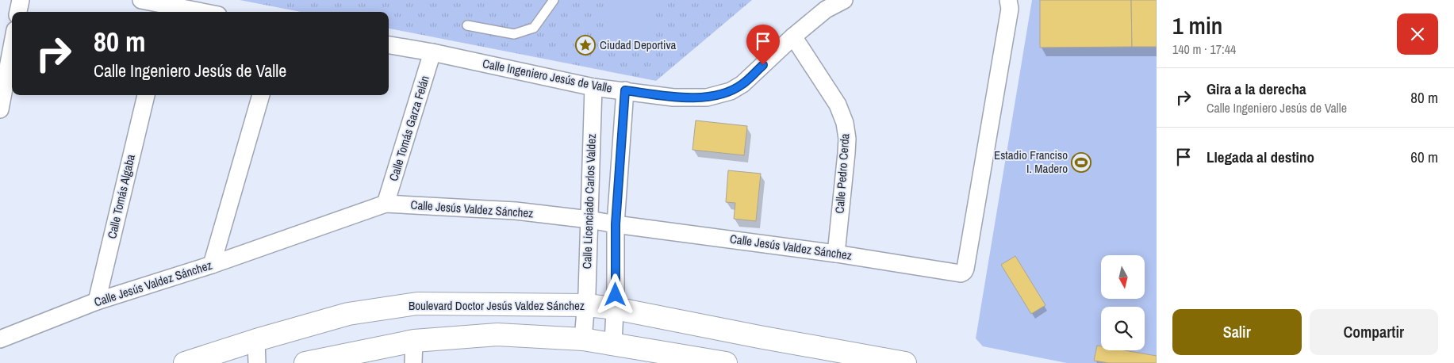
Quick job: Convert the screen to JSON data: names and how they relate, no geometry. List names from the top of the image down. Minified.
{"streets":{"main road":["Boulevard Doctor Jesús Valdez Sánchez"],"street":["Calle Ingeniero Jesús de Valle","Calle Tomás Garza Felán","Calle Pedro Cerda","Calle Tomás Algaba","Calle Licenciado Carlos Valdez","Calle Jesús Valdez Sánchez"]},"crossings":[["Calle Ingeniero Jesús de Valle","Calle Tomás Garza Felán"],["Calle Ingeniero Jesús de Valle","Calle Pedro Cerda"],["Calle Ingeniero Jesús de Valle","Calle Licenciado Carlos Valdez"],["Calle Tomás Garza Felán","Calle Jesús Valdez Sánchez"],["Calle Pedro Cerda","Calle Jesús Valdez Sánchez"],["Calle Tomás Algaba","Calle Jesús Valdez Sánchez"],["Calle Licenciado Carlos Valdez","Calle Jesús Valdez Sánchez"],["Calle Licenciado Carlos Valdez","Boulevard Doctor Jesús Valdez Sánchez"]],"places":{"place":["Ciudad Deportiva"],"sports":["Estadio Franciso I. Madero"]},"north":"bottom","page":{"heading":["1 min","140 m · 17:44"],"turn":["80 m","Calle Ingeniero Jesús de Valle"],"list":[{"name":"Gira a la derecha","note":"Calle Ingeniero Jesús de Valle","value":"80 m"},{"name":"Llegada al destino","value":"60 m"}],"buttons":["Salir","Compartir"]}}
